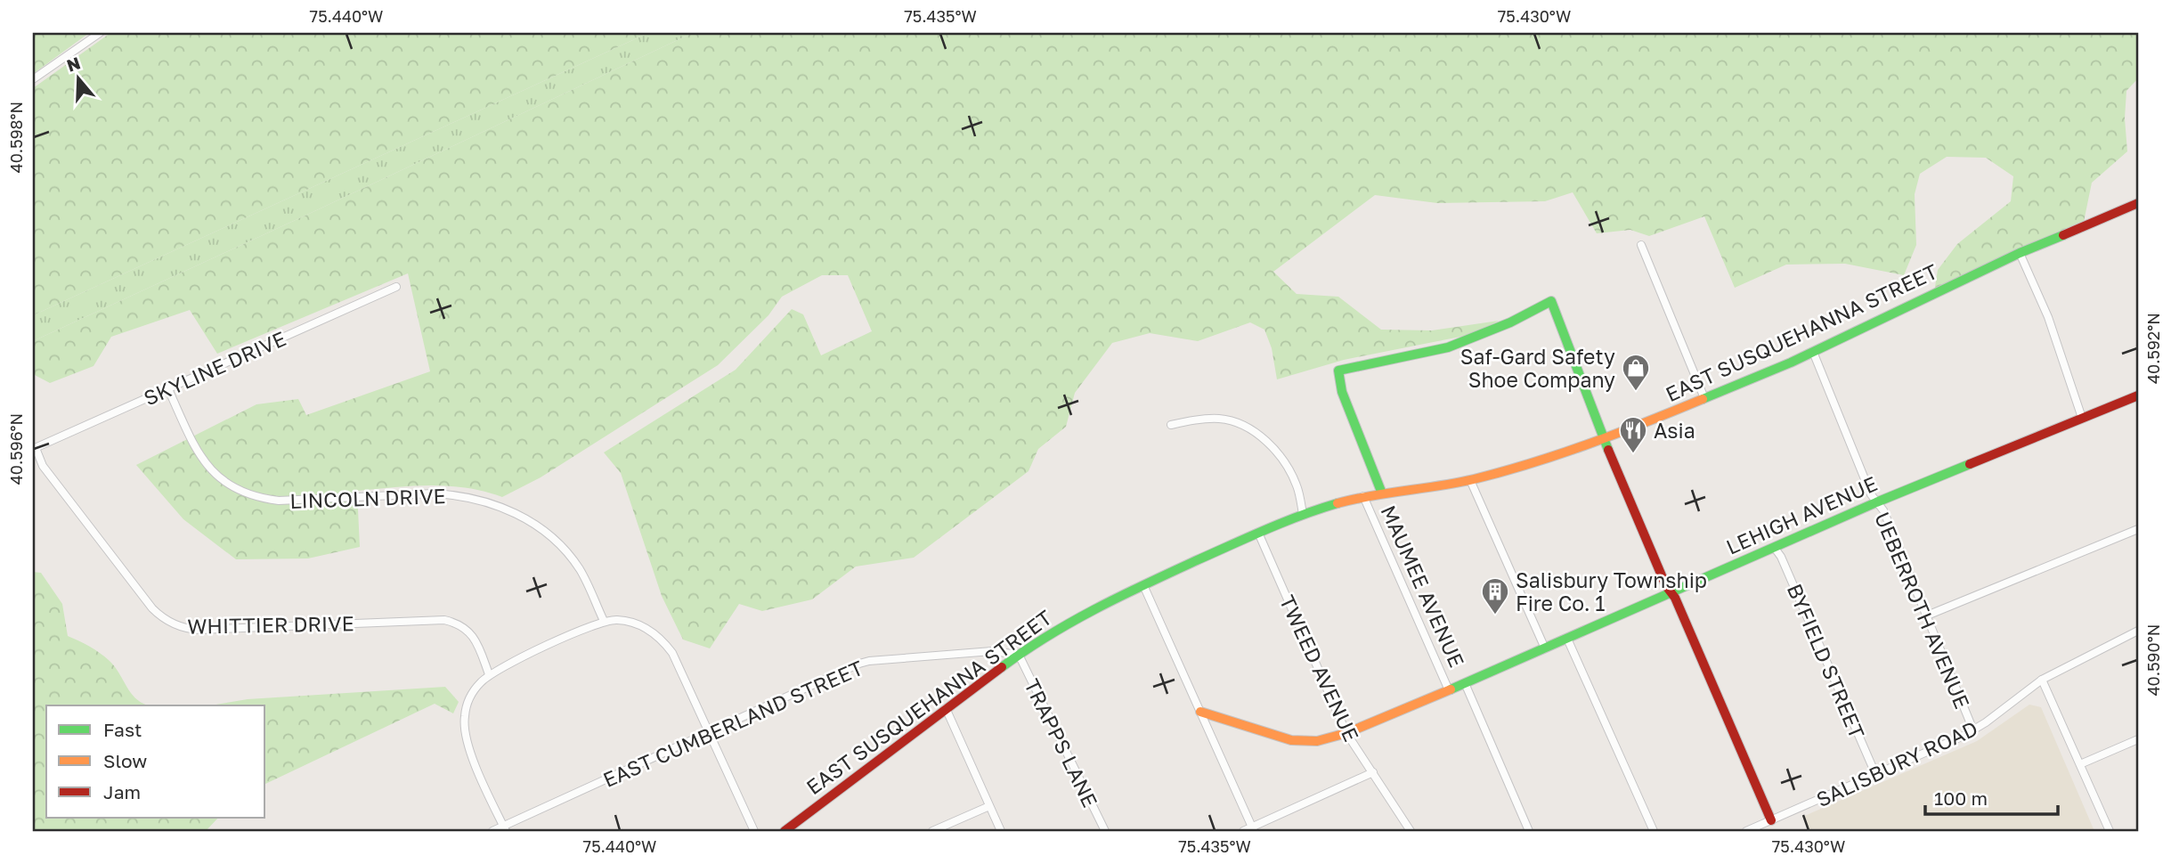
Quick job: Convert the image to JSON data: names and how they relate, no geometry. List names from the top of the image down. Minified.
{"streets":{"street":["EAST SUSQUEHANNA STREET","SKYLINE DRIVE","LINCOLN DRIVE","LEHIGH AVENUE","MAUMEE AVENUE","UEBERROTH AVENUE","WHITTIER DRIVE","BYFIELD STREET","TWEED AVENUE","EAST CUMBERLAND STREET","TRAPPS LANE","SALISBURY ROAD"]},"crossings":[["EAST SUSQUEHANNA STREET","MAUMEE AVENUE"],["EAST SUSQUEHANNA STREET","UEBERROTH AVENUE"],["EAST SUSQUEHANNA STREET","TWEED AVENUE"],["EAST SUSQUEHANNA STREET","EAST CUMBERLAND STREET"],["EAST SUSQUEHANNA STREET","TRAPPS LANE"],["SKYLINE DRIVE","LINCOLN DRIVE"],["SKYLINE DRIVE","WHITTIER DRIVE"],["LEHIGH AVENUE","MAUMEE AVENUE"],["LEHIGH AVENUE","UEBERROTH AVENUE"],["LEHIGH AVENUE","BYFIELD STREET"],["LEHIGH AVENUE","TWEED AVENUE"],["UEBERROTH AVENUE","SALISBURY ROAD"],["BYFIELD STREET","SALISBURY ROAD"],["EAST CUMBERLAND STREET","TRAPPS LANE"]],"places":{"shop":["Saf-Gard Safety Shoe Company"],"restaurant":["Asia"],"building":["Salisbury Township Fire Co. 1"]},"legend":["Fast","Slow","Jam"],"scale_bar":"100 m","north":"top","coordinates":["75.440°W","75.435°W","75.430°W","40.598°N","40.592°N","40.596°N","40.590°N"]}
